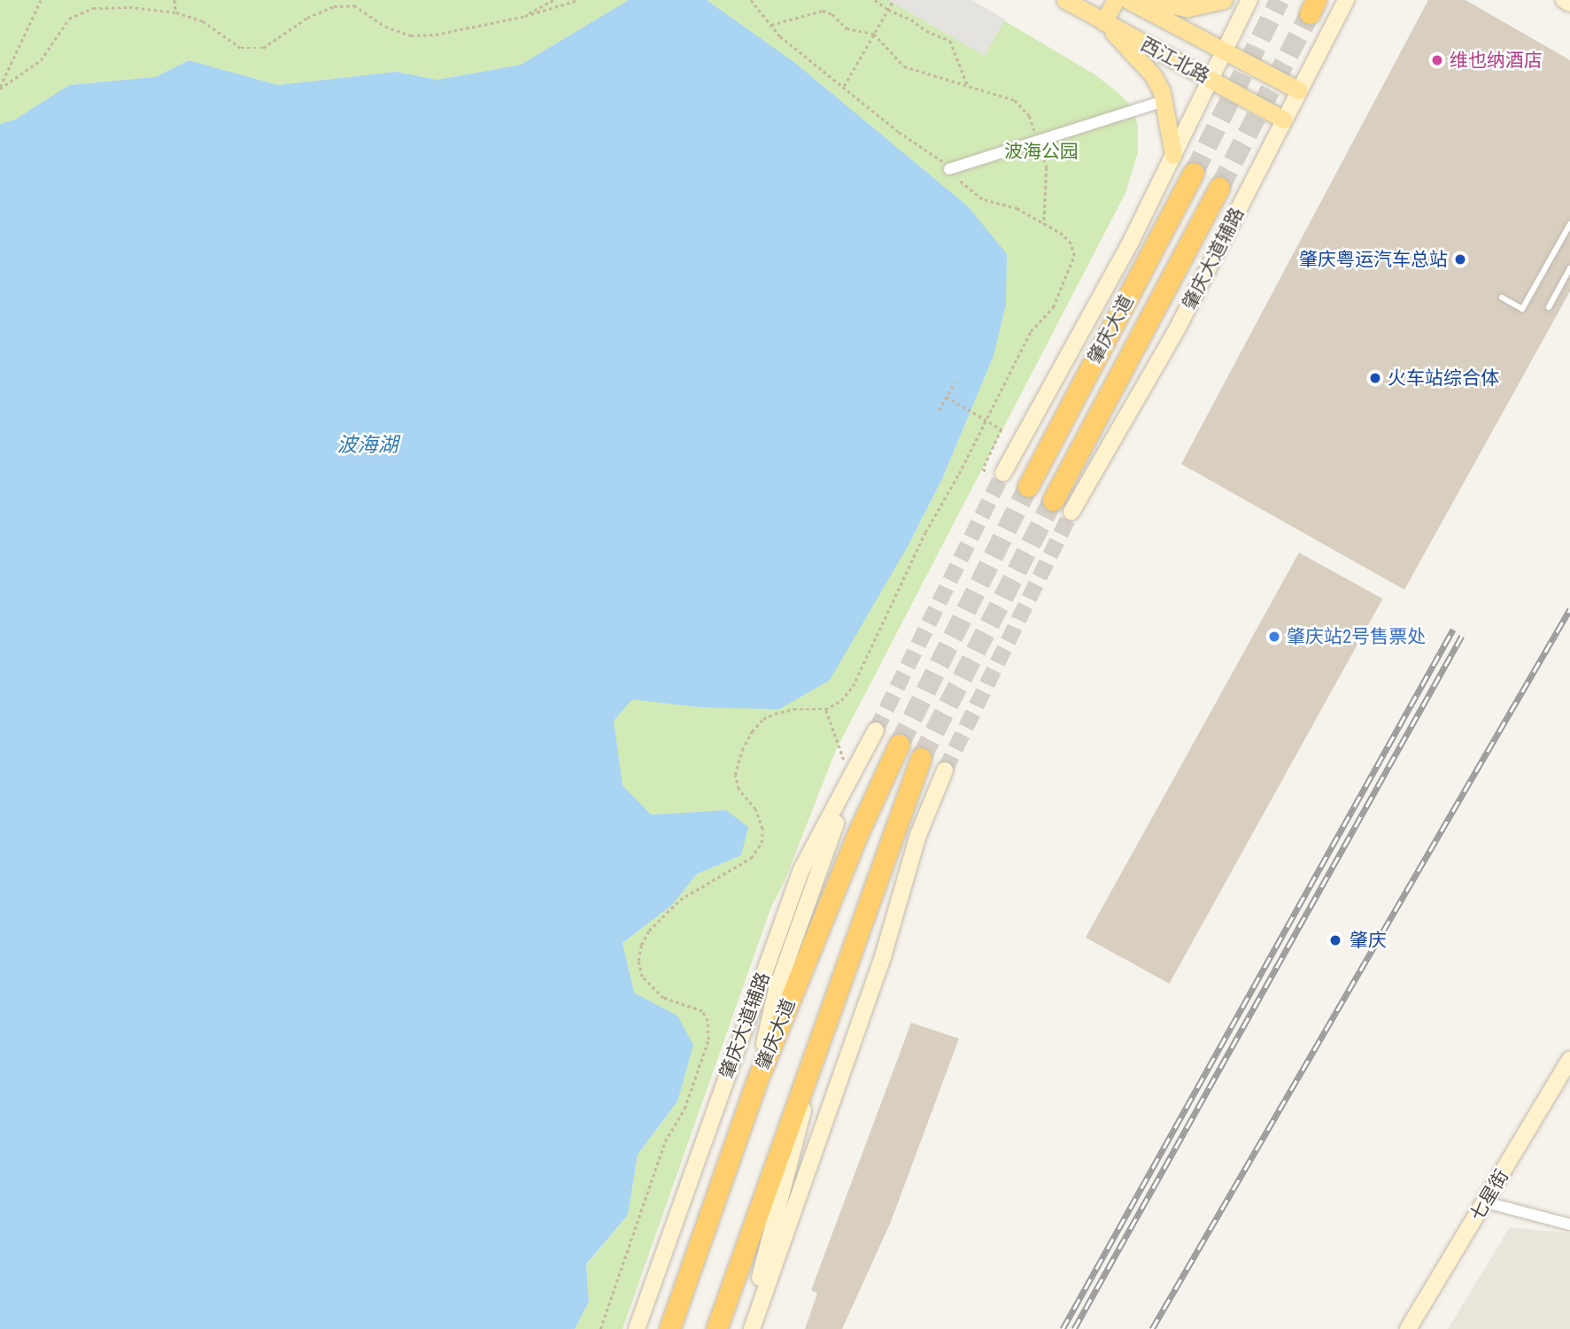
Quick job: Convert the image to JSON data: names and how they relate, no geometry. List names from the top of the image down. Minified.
{"streets":{"highway":["肇庆大道"],"main road":["西江北路"],"street":["肇庆大道辅路","七星街"]},"crossings":[["西江北路","肇庆大道辅路"]],"water":["波海湖"],"parks":["波海公园"],"places":["维也纳酒店","肇庆粤运汽车总站","火车站综合体","肇庆站2号售票处","肇庆"]}
